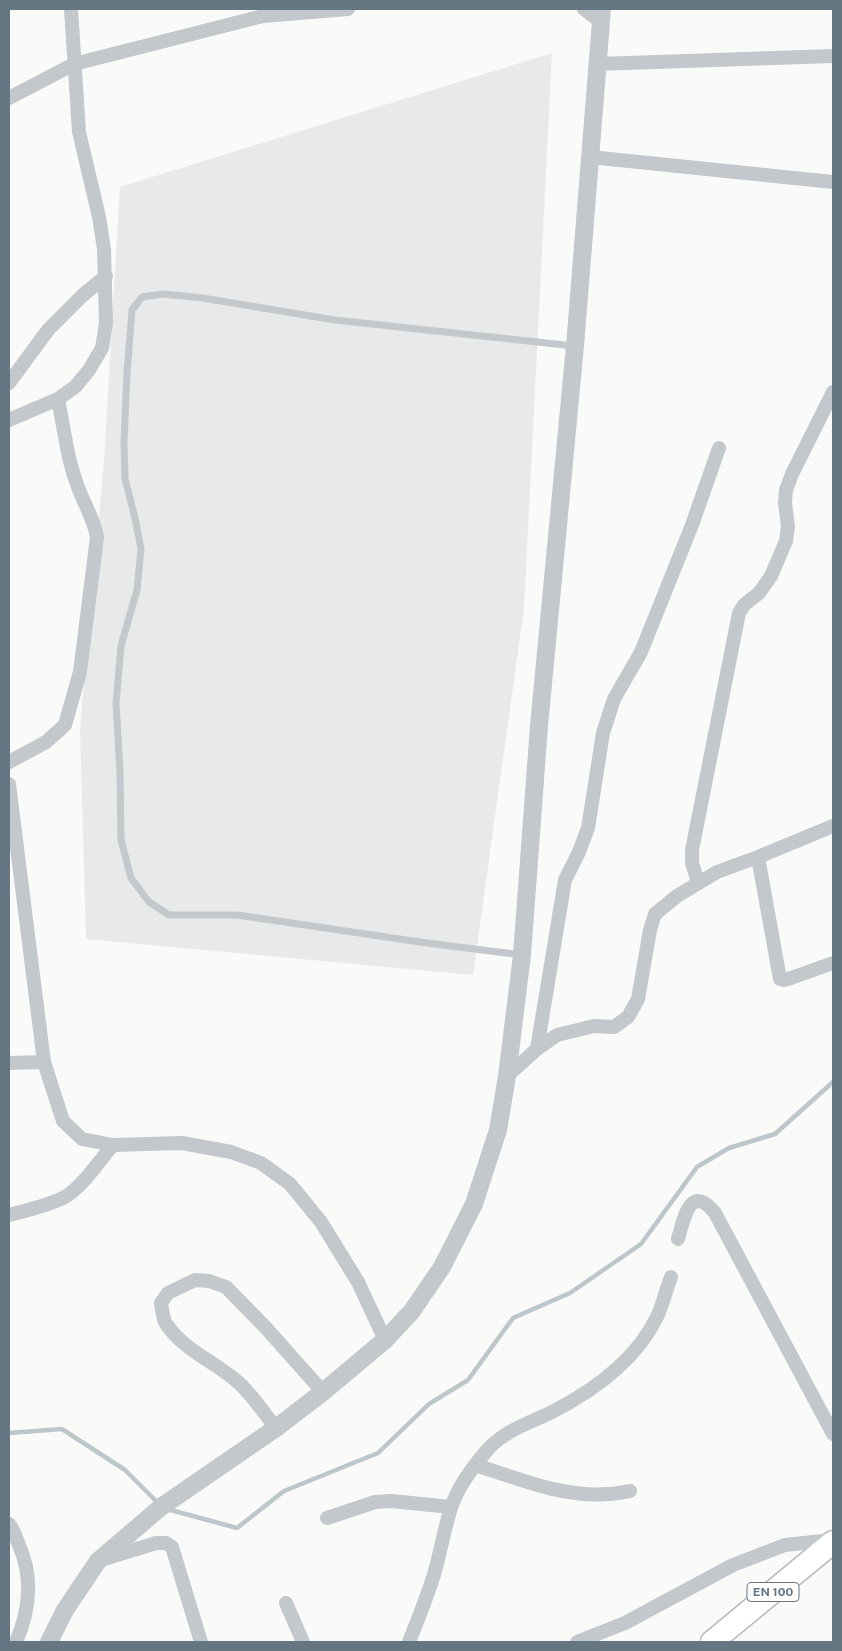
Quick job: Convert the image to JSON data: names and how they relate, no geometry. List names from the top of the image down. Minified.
{"streets":{"main road":["EN 100"]}}
